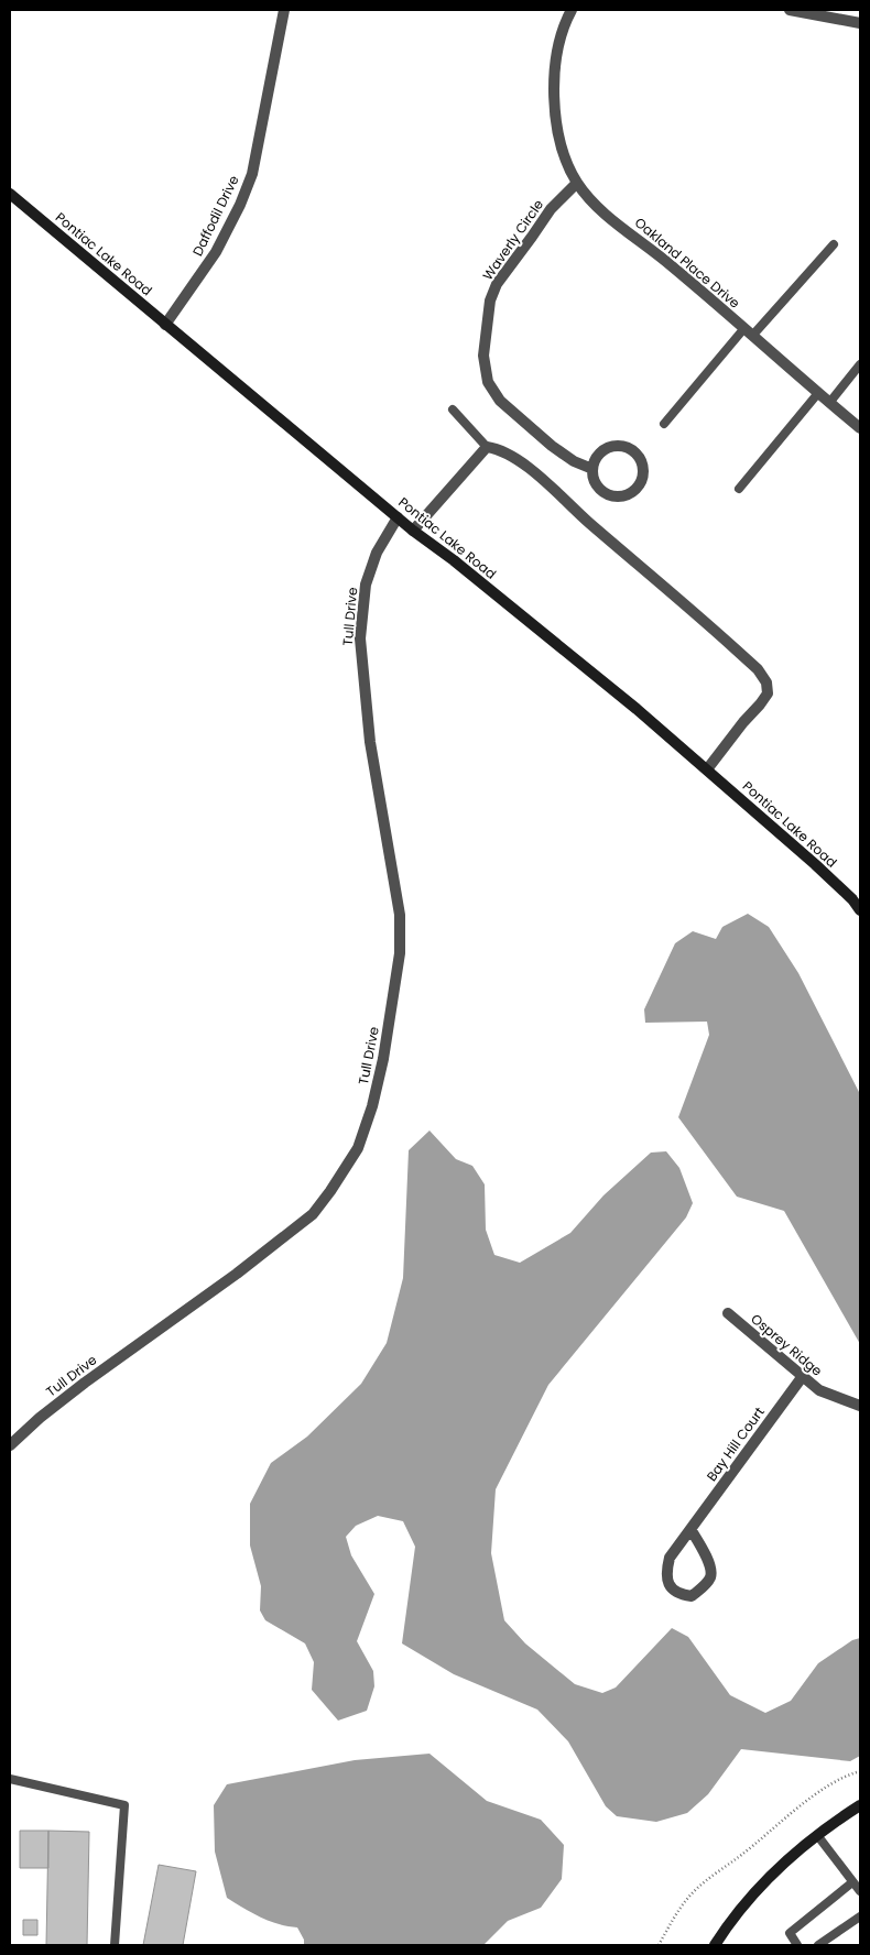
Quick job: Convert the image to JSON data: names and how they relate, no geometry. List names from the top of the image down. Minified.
{"streets":{"street":["Daffodil Drive","Waverly Circle","Pontiac Lake Road","Oakland Place Drive","Tull Drive","Osprey Ridge","Bay Hill Court"]},"crossings":[["Daffodil Drive","Pontiac Lake Road"],["Waverly Circle","Oakland Place Drive"],["Pontiac Lake Road","Tull Drive"],["Osprey Ridge","Bay Hill Court"]]}
